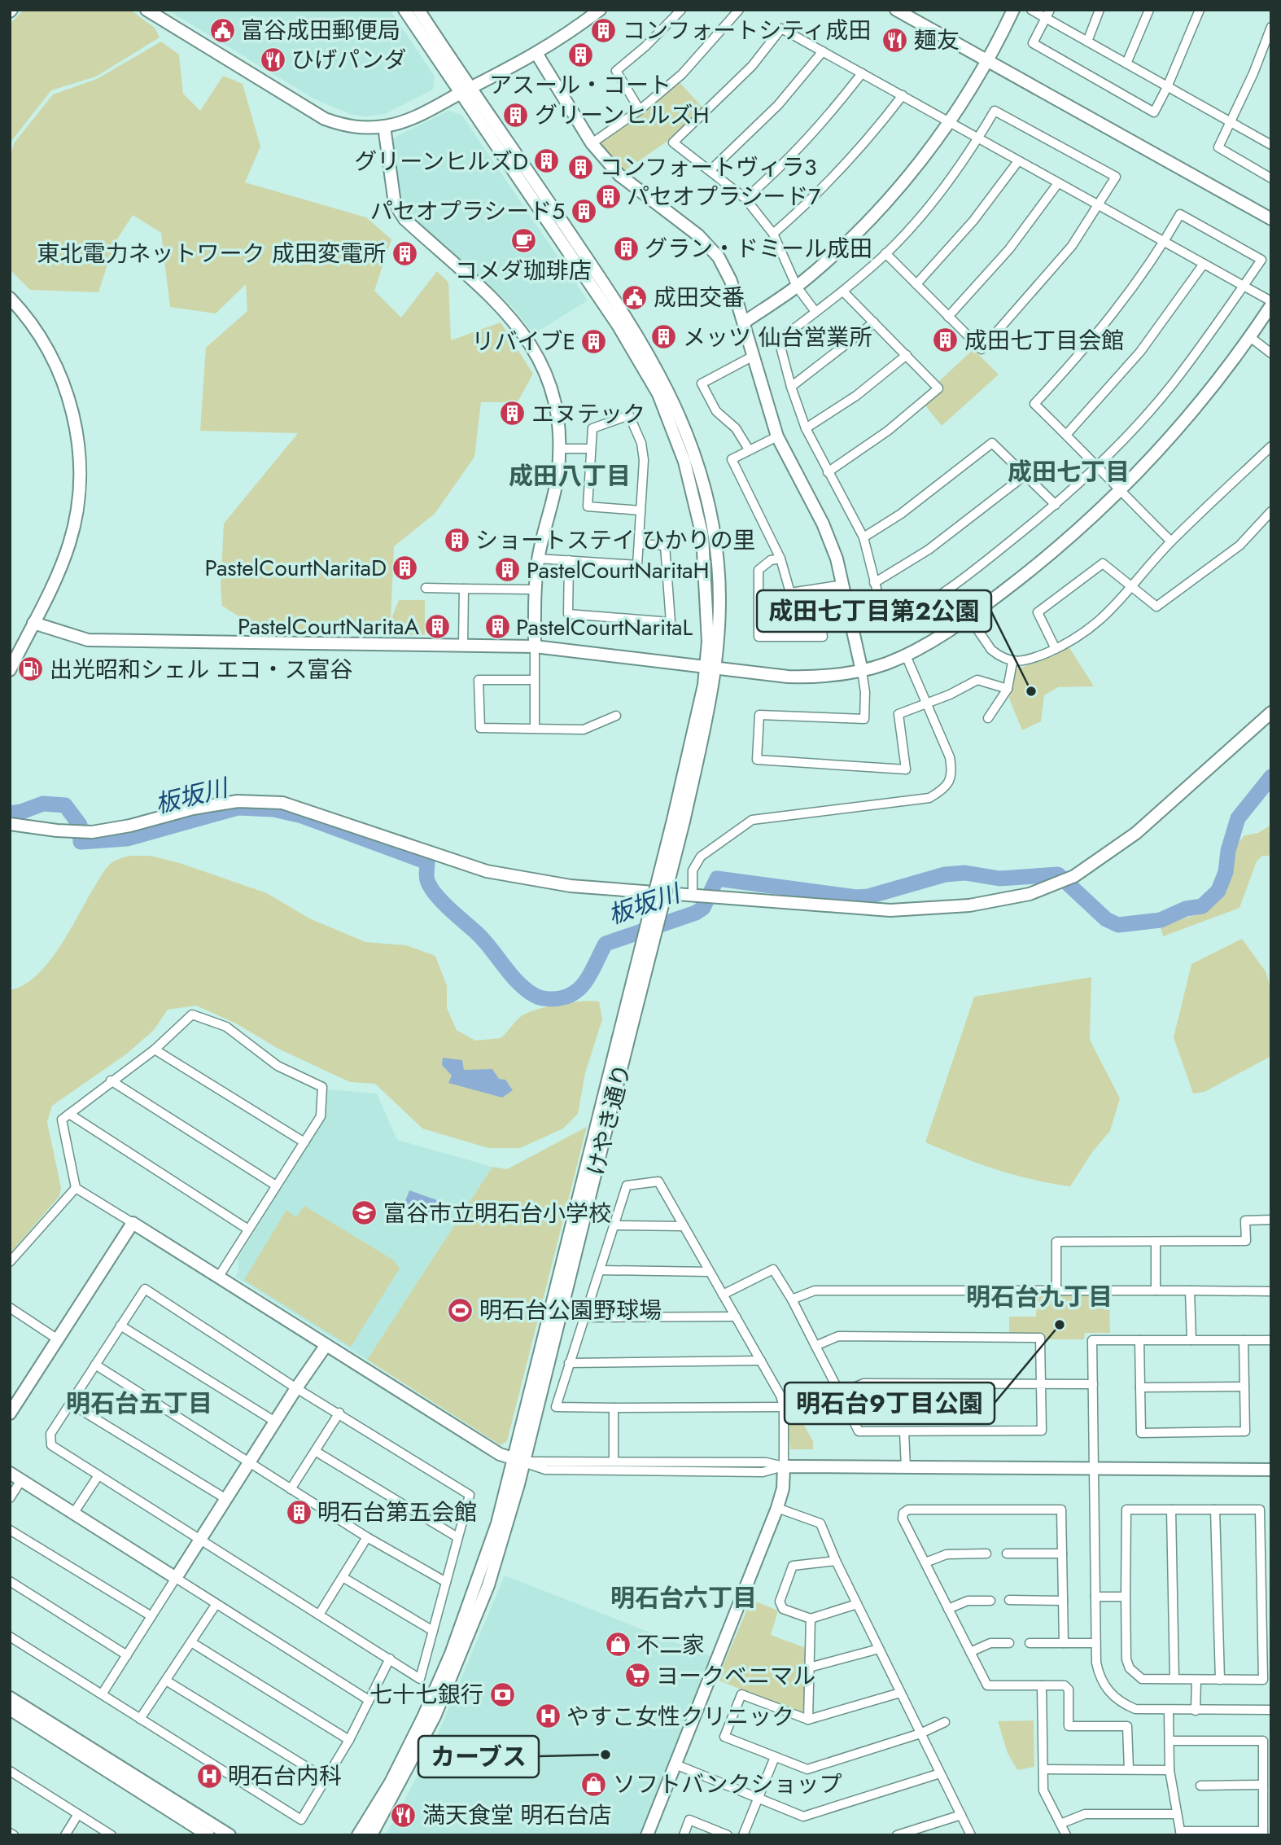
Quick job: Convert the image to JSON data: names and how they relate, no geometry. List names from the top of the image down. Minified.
{"districts":["成田七丁目","成田八丁目","明石台九丁目","明石台五丁目","明石台六丁目"],"water":["板坂川"],"places":{"public building":["富谷成田郵便局","成田交番"],"building":["コンフォートシティ成田","アスール・コート","グリーンヒルズH","グリーンヒルズD","コンフォートヴィラ3","パセオプラシード7","パセオプラシード5","グラン・ドミール成田","東北電力ネットワーク 成田変電所","メッツ 仙台営業所","成田七丁目会館","リバイブE","エヌテック","ショートステイ ひかりの里","PastelCourtNaritaD","PastelCourtNaritaH","PastelCourtNaritaA","PastelCourtNaritaL","明石台第五会館"],"restaurant":["麺友","ひげパンダ","満天食堂 明石台店"],"cafe":["コメダ珈琲店"],"fuel station":["出光昭和シェル エコ・ス富谷"],"other":["成田七丁目第2公園","明石台9丁目公園","カーブス"],"school or university":["富谷市立明石台小学校"],"sports":["明石台公園野球場"],"shop":["不二家","ソフトバンクショップ"],"supermarket":["ヨークベニマル"],"bank":["七十七銀行"],"hospital":["やすこ女性クリニック","明石台内科"]}}
